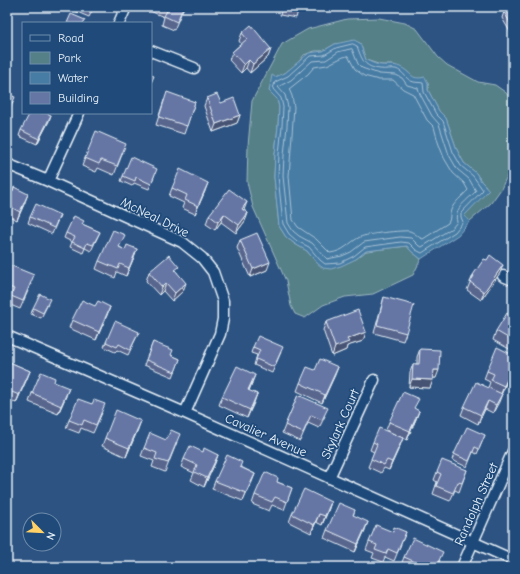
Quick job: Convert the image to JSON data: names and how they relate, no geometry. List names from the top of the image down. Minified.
{"streets":{"street":["McNeal Drive","Skylark Court","Cavalier Avenue","Randolph Street"]},"crossings":[["McNeal Drive","Cavalier Avenue"],["Skylark Court","Cavalier Avenue"],["Cavalier Avenue","Randolph Street"]],"legend":["Road","Park","Water","Building"],"north":"bottom right"}
